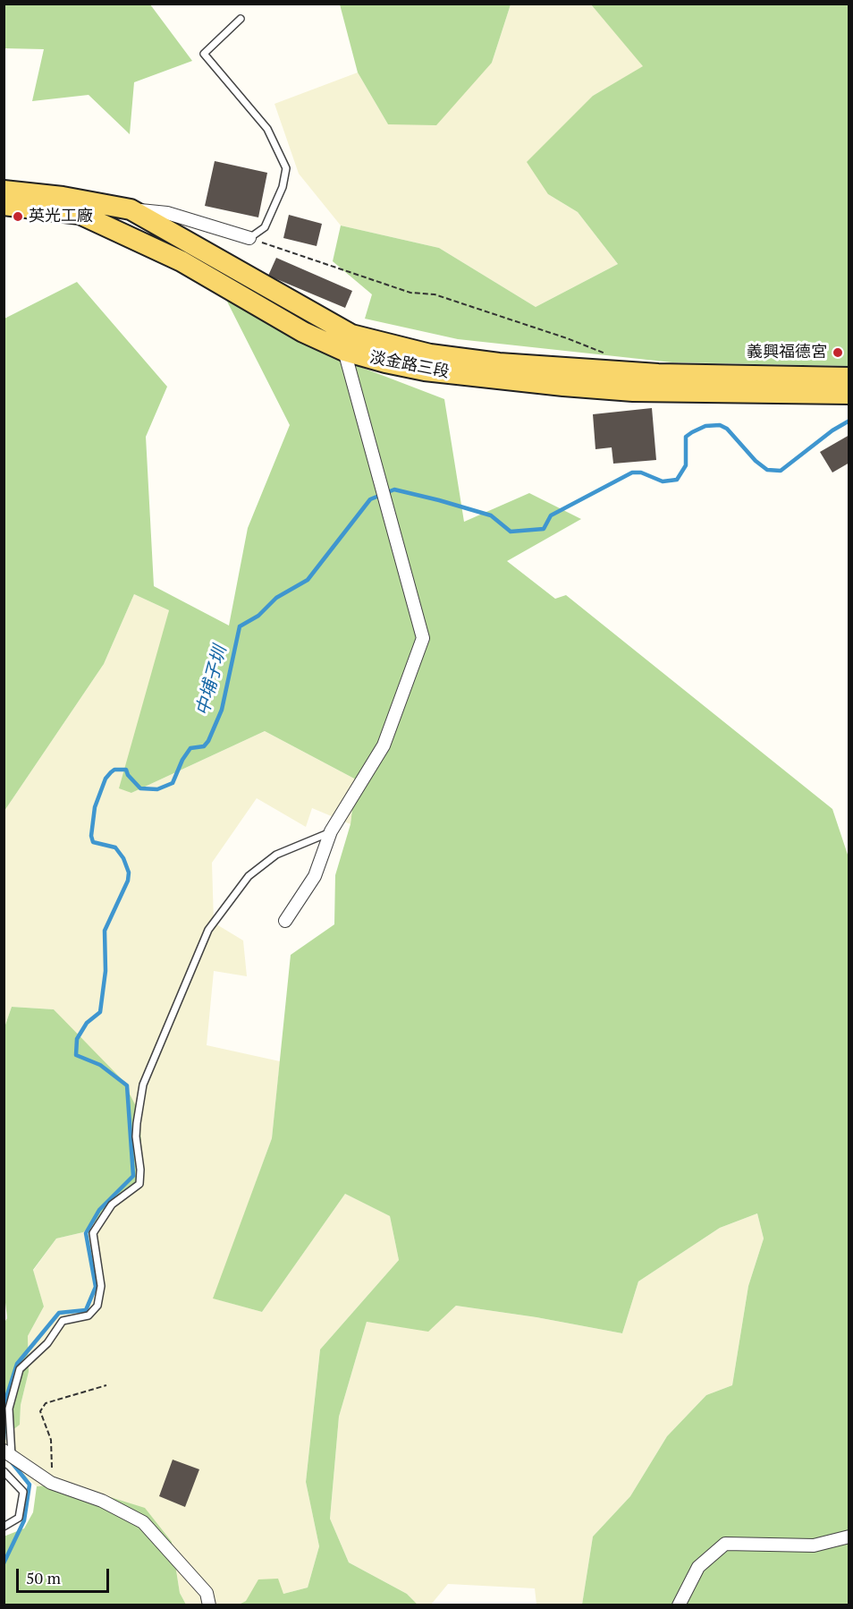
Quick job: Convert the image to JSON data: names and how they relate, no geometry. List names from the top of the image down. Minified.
{"streets":{"main road":["淡金路三段"]},"water":["中埔子圳"],"places":["英光工廠","義興福德宮"],"scale_bar":"50 m"}
